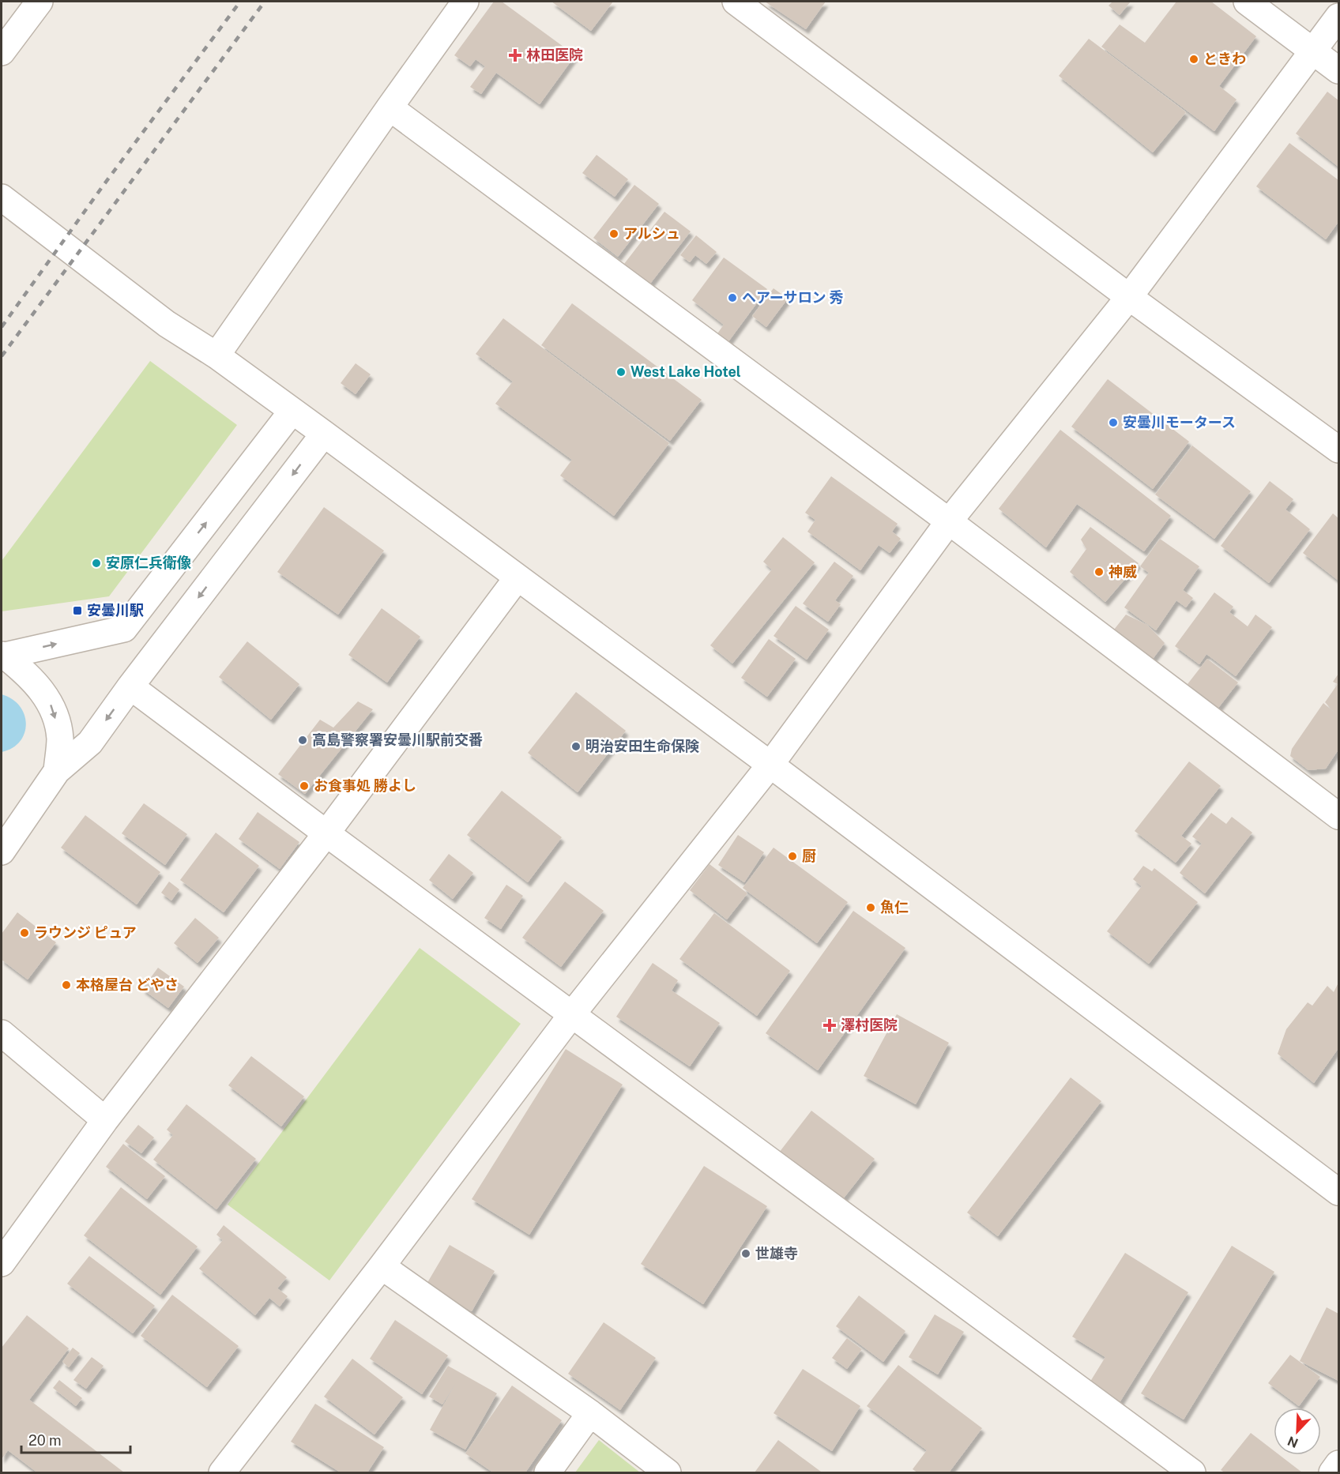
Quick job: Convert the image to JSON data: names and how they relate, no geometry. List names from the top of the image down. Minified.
{"places":{"health":["林田医院","澤村医院"],"other":["ときわ","アルシュ","ヘアーサロン 秀","West Lake Hotel","安曇川モータース","安原仁兵衛像","神威","高島警察署安曇川駅前交番","明治安田生命保険","お食事処 勝よし","厨","魚仁","ラウンジ ピュア","本格屋台 どやさ","世雄寺"],"transit":["安曇川駅"]},"scale_bar":"20 m","north":"bottom left"}
